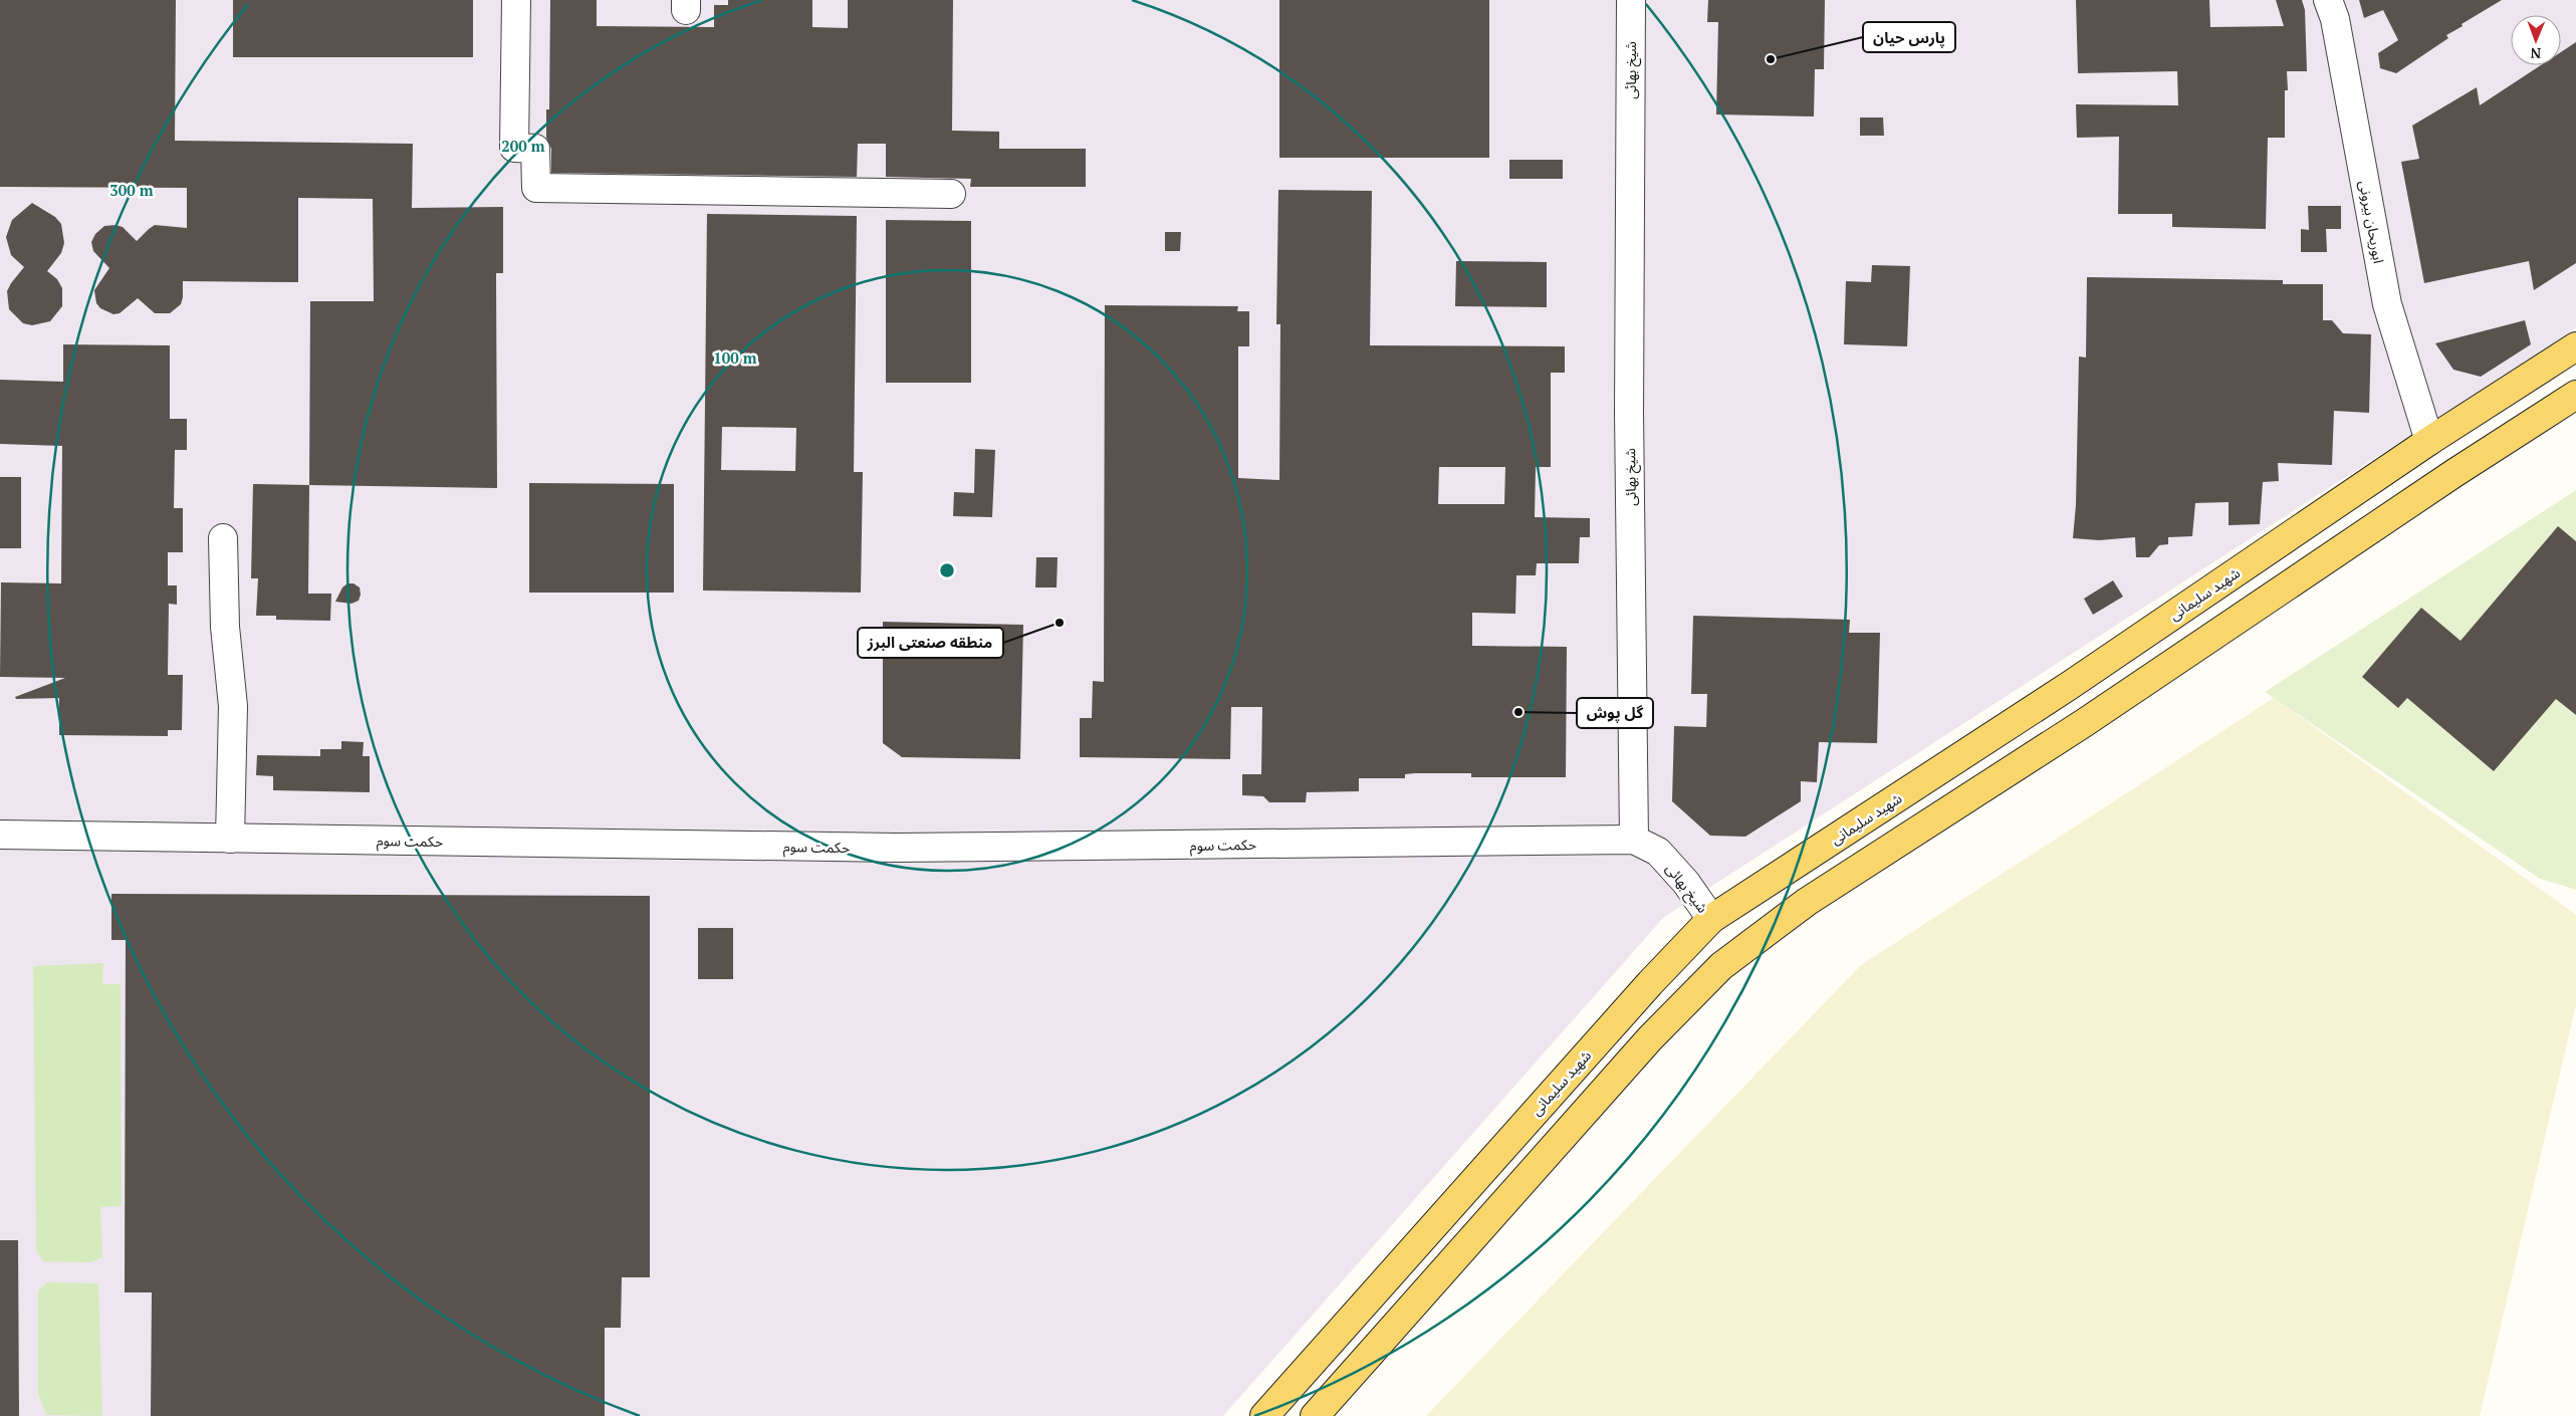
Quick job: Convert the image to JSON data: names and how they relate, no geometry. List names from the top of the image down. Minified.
{"streets":{"main road":["شهید سلیمانی"],"street":["شیخ بهائی","ابوریحان بیرونی","حکمت سوم"]},"crossings":[["شیخ بهائی","شهید سلیمانی"],["شیخ بهائی","حکمت سوم"],["ابوریحان بیرونی","شهید سلیمانی"]],"places":["پارس حیان","منطقه صنعتی البرز","گل پوش"],"north":"bottom","rings":["200 m","300 m","100 m"]}
